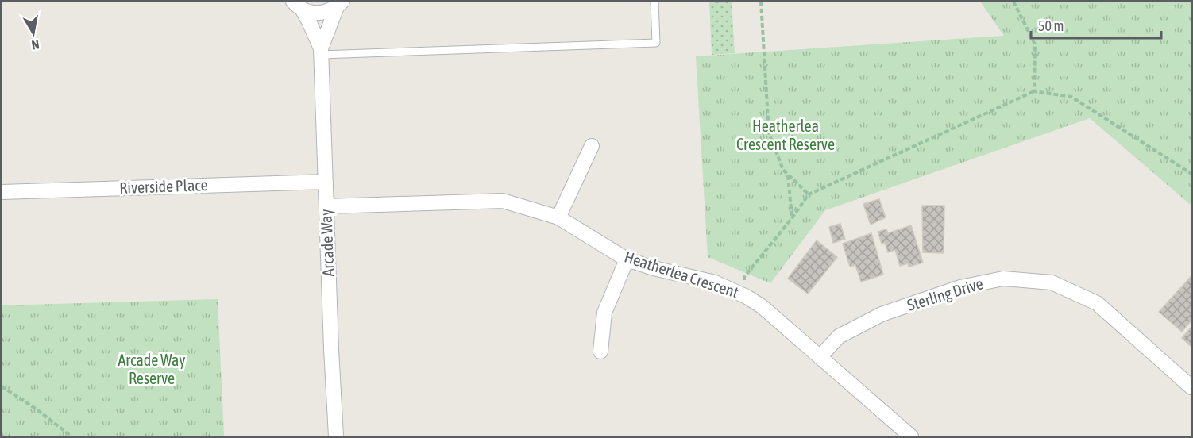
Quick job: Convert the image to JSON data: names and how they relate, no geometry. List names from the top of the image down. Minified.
{"streets":{"street":["Riverside Place","Arcade Way","Heatherlea Crescent","Sterling Drive"]},"crossings":[["Riverside Place","Arcade Way"],["Arcade Way","Heatherlea Crescent"],["Heatherlea Crescent","Sterling Drive"]],"parks":["Heatherlea Crescent Reserve","Arcade Way Reserve"],"scale_bar":"50 m","north":"bottom"}
